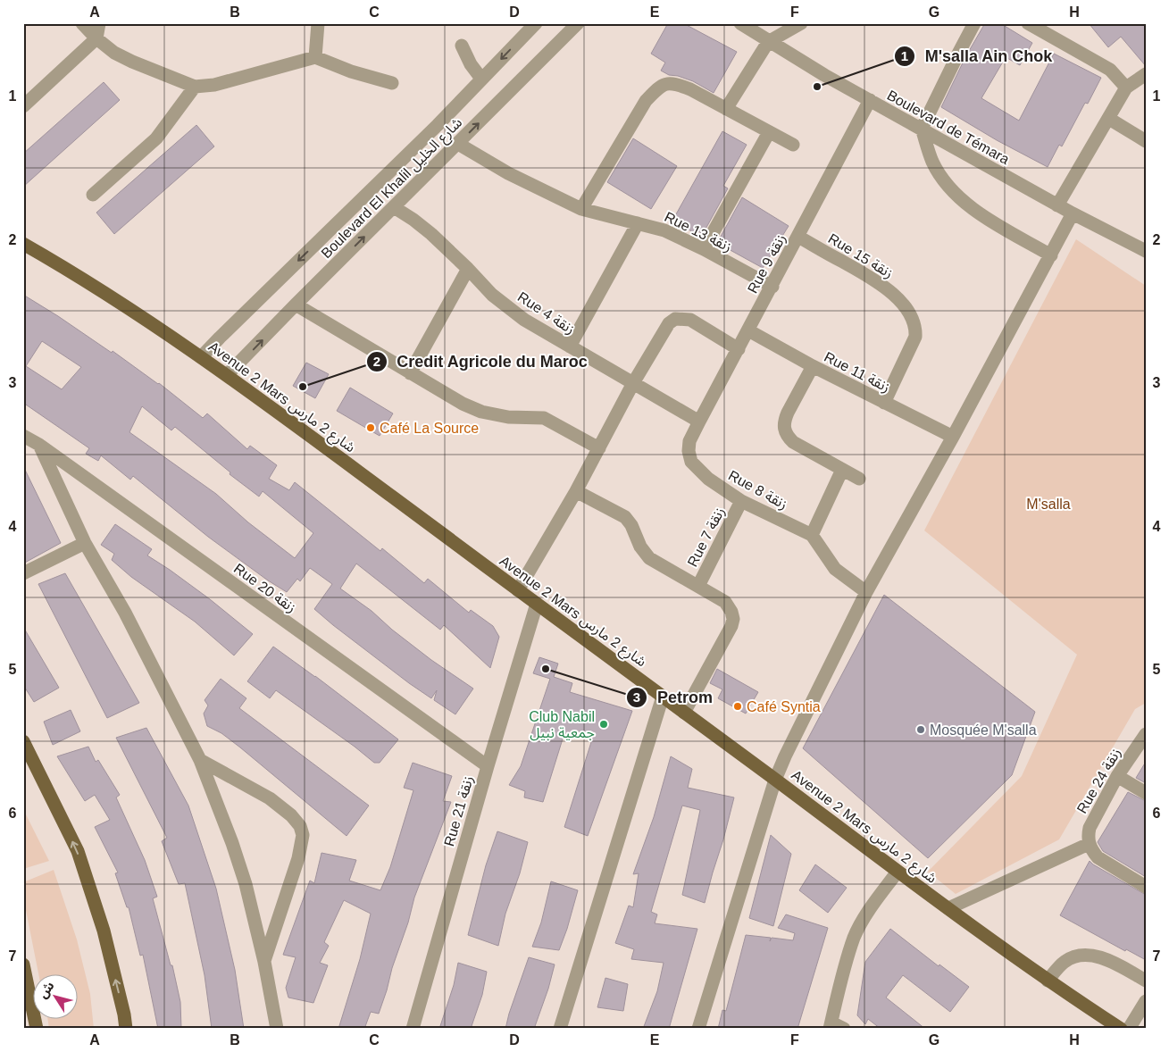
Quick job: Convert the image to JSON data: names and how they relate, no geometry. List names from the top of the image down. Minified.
{"streets":{"main road":["Avenue 2 Mars شارع 2 مارس"],"street":["Boulevard de Témara","Boulevard El Khalil شارع الخليل","Rue 13 زنقة","Rue 15 زنقة","Rue 9 زنقة","Rue 4 زنقة","Rue 11 زنقة","Rue 8 زنقة","Rue 7 زنقة","Rue 20 زنقة","Rue 24 زنقة","Rue 21 زنقة"]},"crossings":[["Boulevard de Témara","Rue 9 زنقة"],["Boulevard El Khalil شارع الخليل","Rue 13 زنقة"],["Boulevard El Khalil شارع الخليل","Rue 4 زنقة"],["Boulevard El Khalil شارع الخليل","Avenue 2 Mars شارع 2 مارس"],["Rue 13 زنقة","Rue 9 زنقة"],["Rue 15 زنقة","Rue 9 زنقة"],["Rue 15 زنقة","Rue 11 زنقة"],["Rue 9 زنقة","Rue 4 زنقة"],["Rue 9 زنقة","Rue 11 زنقة"],["Rue 9 زنقة","Rue 8 زنقة"],["Avenue 2 Mars شارع 2 مارس","Rue 21 زنقة"],["Rue 8 زنقة","Rue 7 زنقة"],["Rue 20 زنقة","Rue 21 زنقة"]],"parks":["M'salla"],"places":["M'salla Ain Chok","Credit Agricole du Maroc","Café La Source","Petrom","Café Syntia","Club Nabil جمعية نبيل","Mosquée M'salla"],"north":"top left","grid":{"columns":["A","B","C","D","E","F","G","H"],"rows":["1","2","3","4","5","6","7"]}}
